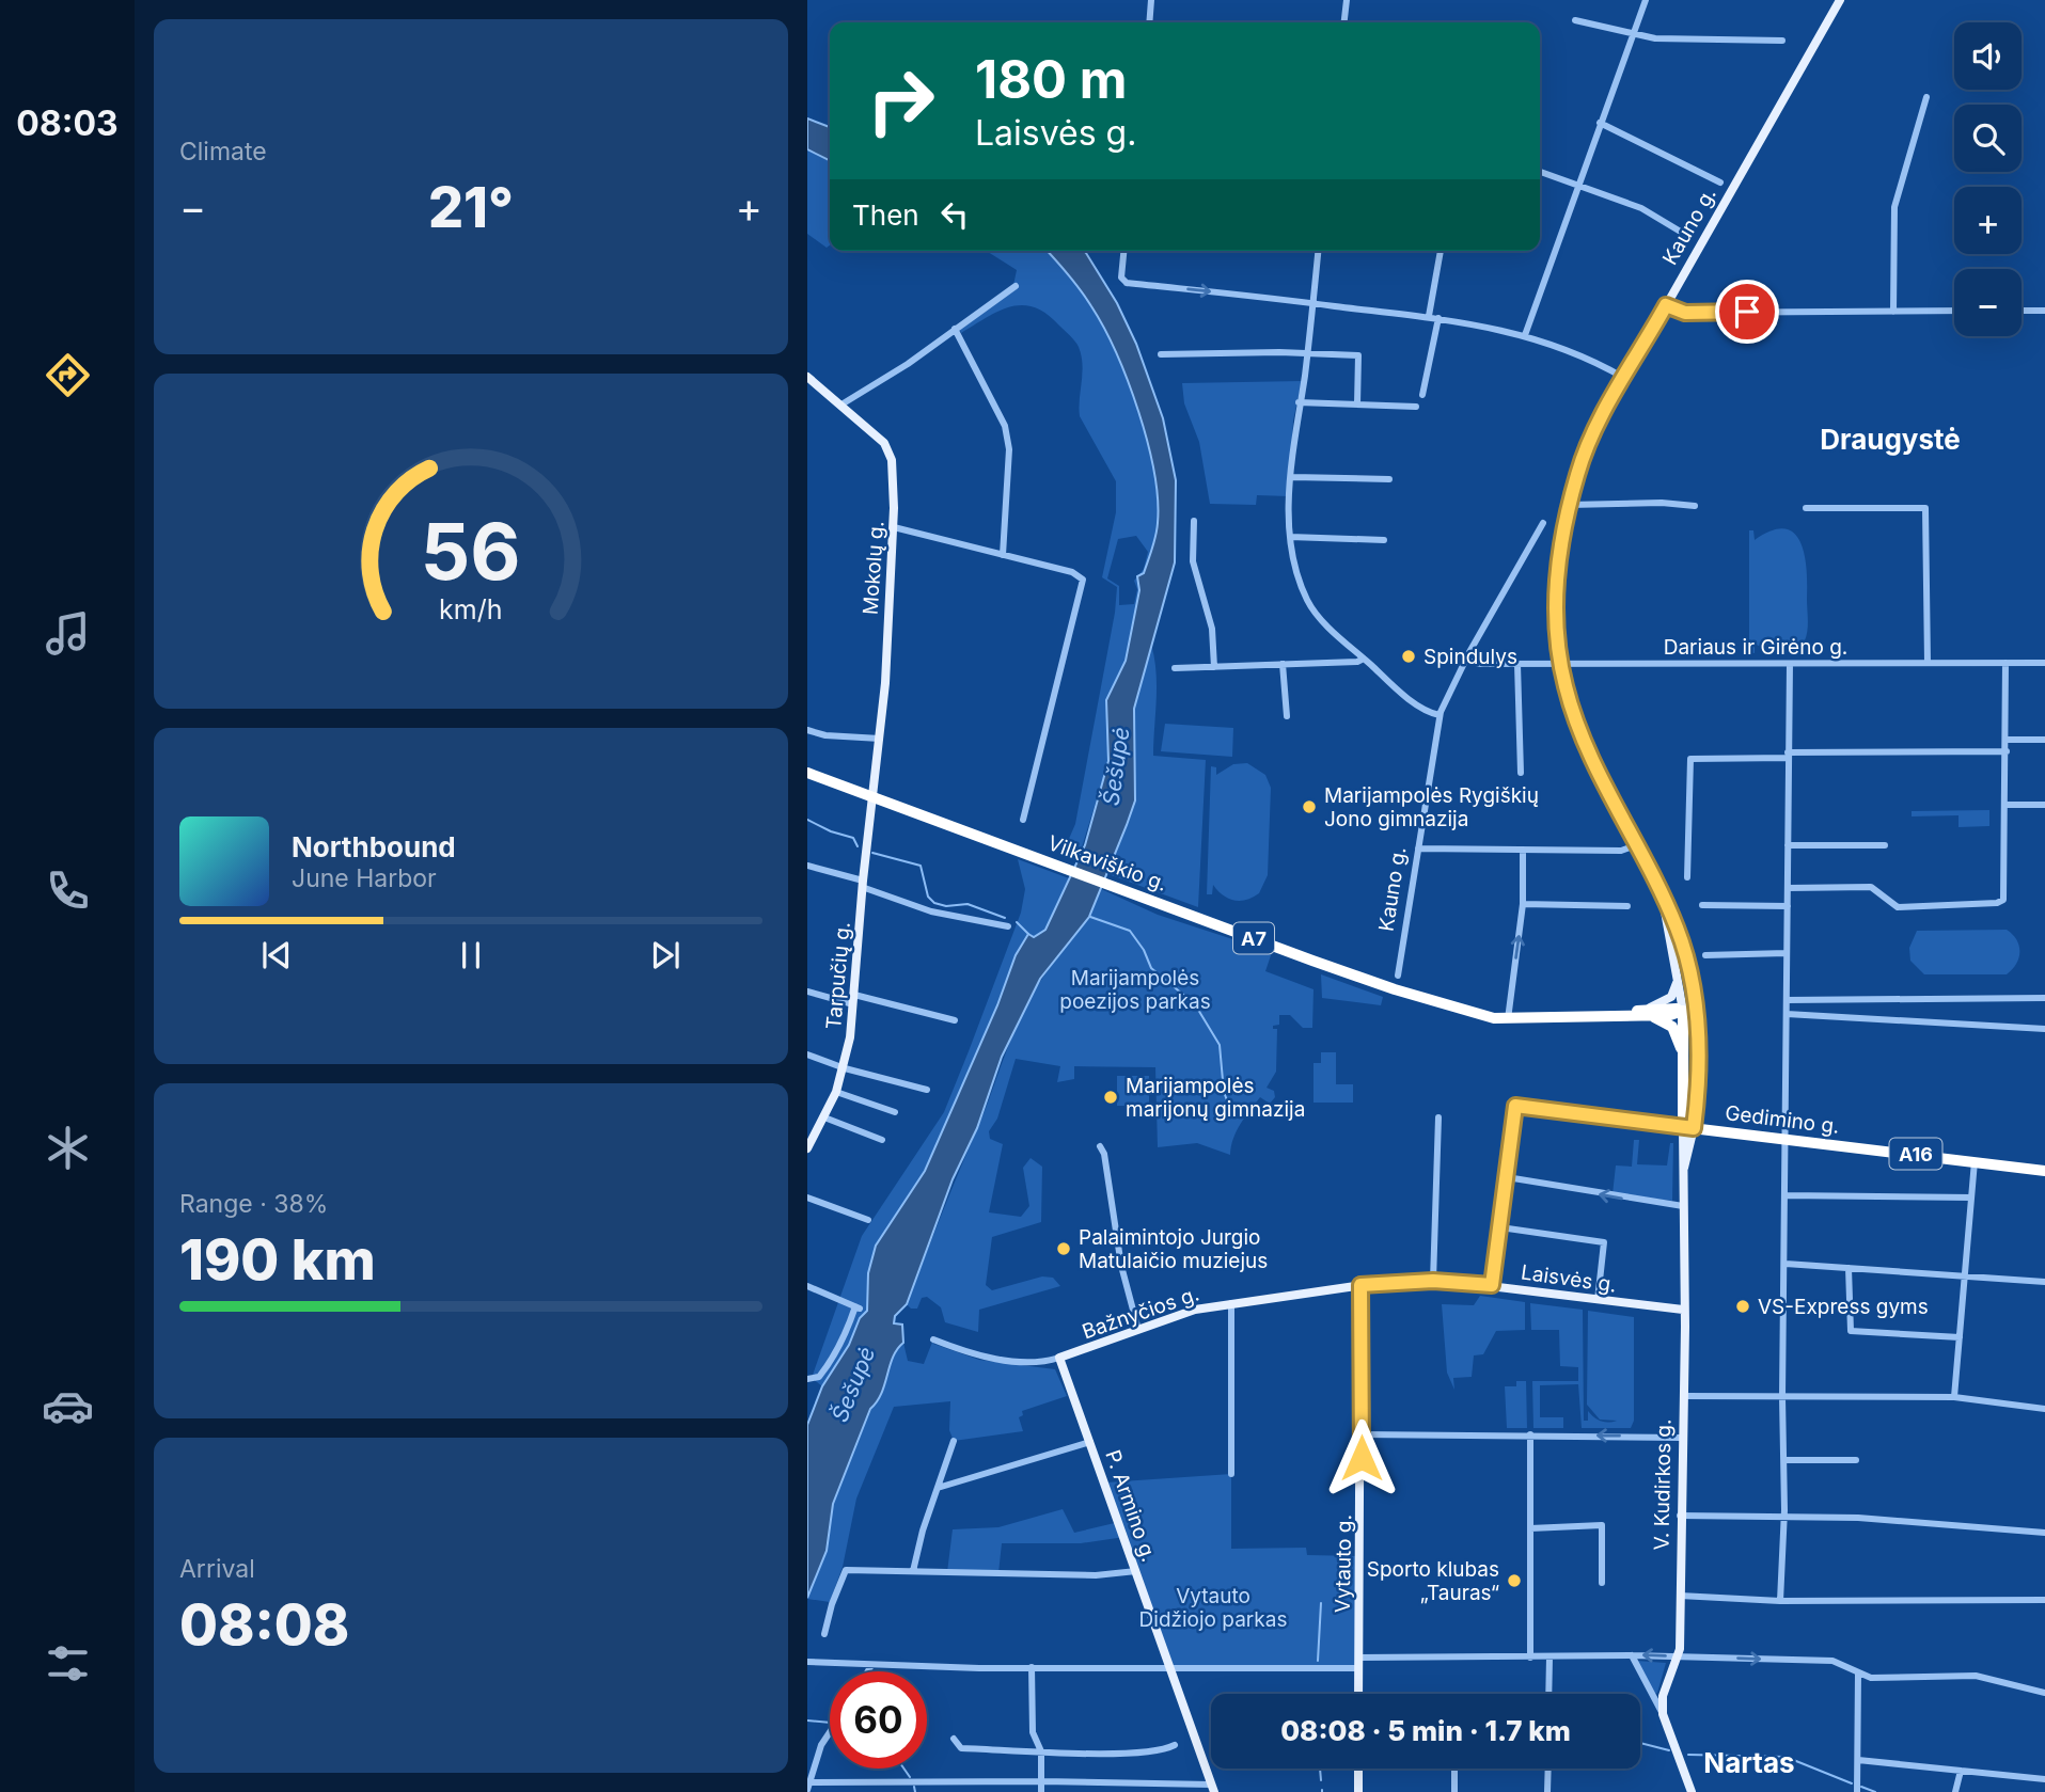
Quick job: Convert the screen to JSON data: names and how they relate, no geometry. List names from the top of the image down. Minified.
{"streets":{"highway":["Vilkaviškio g.","A7","Gedimino g.","A16","V. Kudirkos g."],"main road":["Kauno g.","Mokolų g.","Tarpučių g.","Laisvės g.","Bažnyčios g.","P. Armino g.","Vytauto g."],"street":["Dariaus ir Girėno g."]},"crossings":[["Kauno g.","Dariaus ir Girėno g."],["Kauno g.","V. Kudirkos g."],["Mokolų g.","Vilkaviškio g."],["Mokolų g.","Tarpučių g."],["Dariaus ir Girėno g.","V. Kudirkos g."],["Vilkaviškio g.","A7"],["Vilkaviškio g.","Tarpučių g."],["Gedimino g.","V. Kudirkos g."],["Laisvės g.","Bažnyčios g."],["Laisvės g.","V. Kudirkos g."],["Laisvės g.","Vytauto g."],["Bažnyčios g.","P. Armino g."],["Bažnyčios g.","Vytauto g."]],"districts":["Draugystė","Nartas"],"water":["Šešupė"],"parks":["Marijampolės poezijos parkas","Vytauto Didžiojo parkas"],"places":["Spindulys","Marijampolės Rygiškių Jono gimnazija","Marijampolės marijonų gimnazija","Palaimintojo Jurgio Matulaičio muziejus","VS-Express gyms","Sporto klubas „Tauras“"],"page":{"tabs":"08:03","tile":["Climate",["Range · 38%","190 km"],["Arrival","08:08"]],"map_buttons":["+","−"],"turn":["180 m","Laisvės g."],"heat":["−","21°","+"],"then":"Then","song":["Northbound","June Harbor"],"limit":"60","trip":"08:08 · 5 min · 1.7 km","gauge":["56","km/h"]}}
